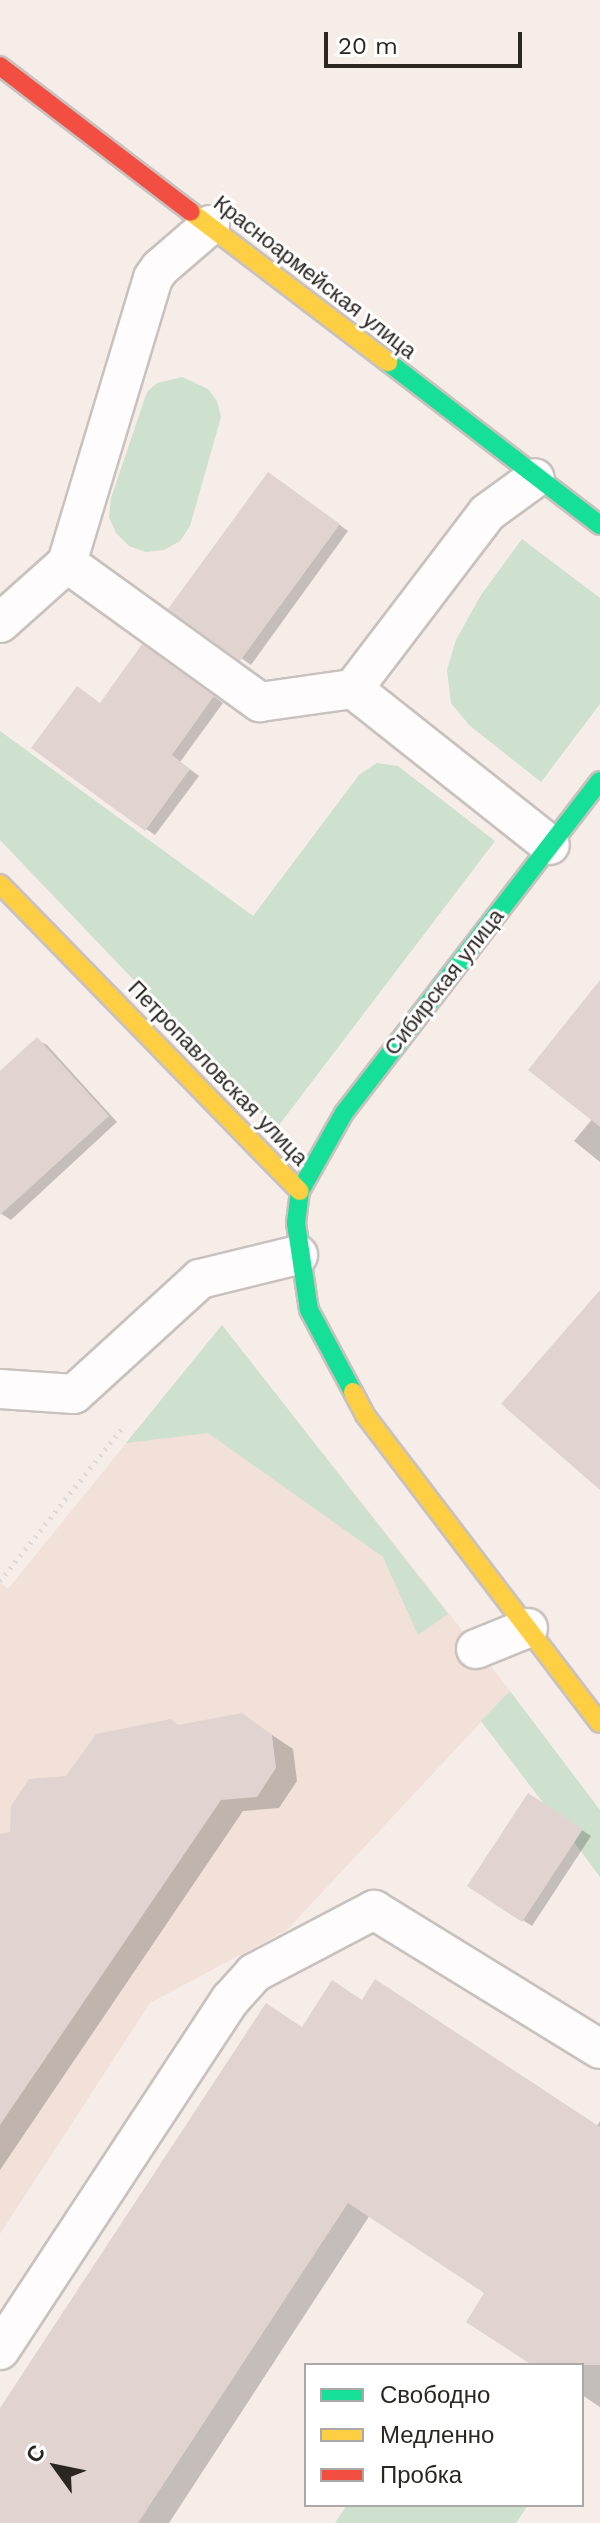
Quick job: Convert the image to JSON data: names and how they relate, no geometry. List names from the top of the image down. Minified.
{"streets":{"main road":["Красноармейская улица","Сибирская улица","Петропавловская улица"]},"crossings":[["Сибирская улица","Петропавловская улица"]],"legend":["Свободно","Медленно","Пробка"],"scale_bar":"20 m","north":"top left"}
